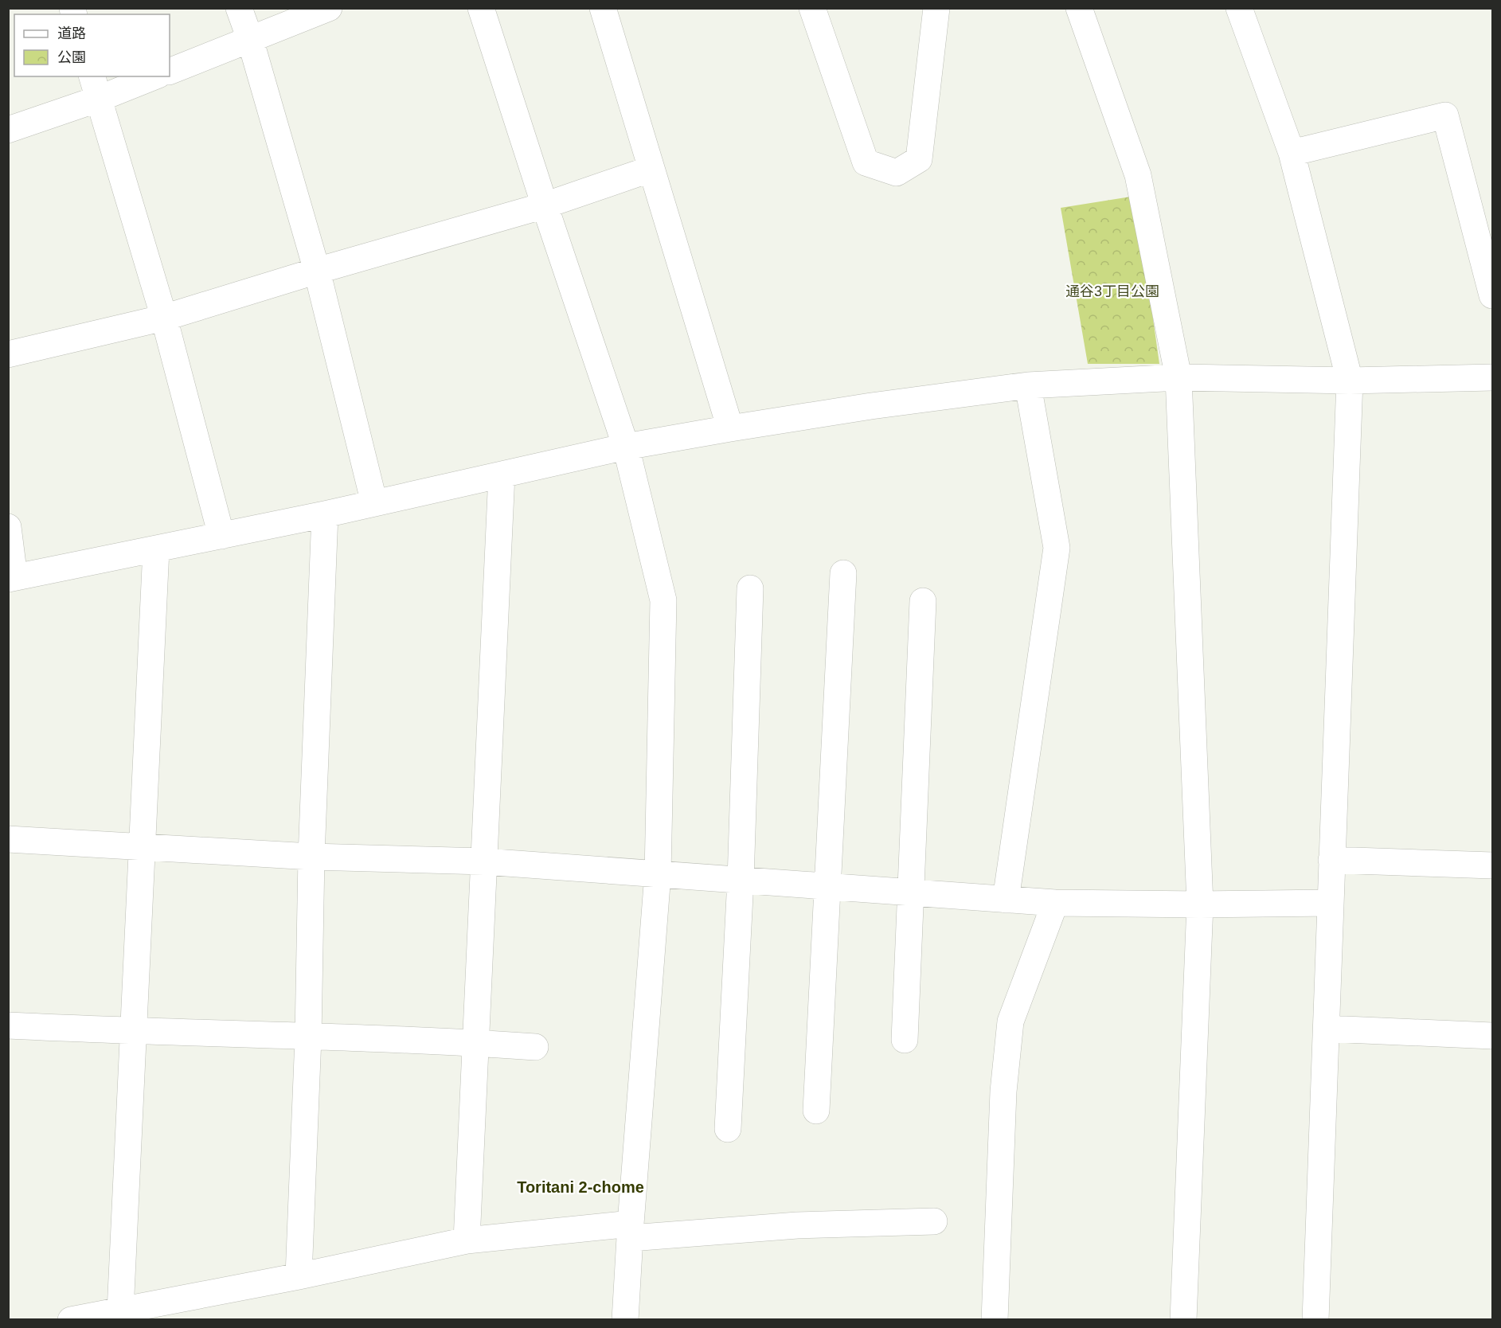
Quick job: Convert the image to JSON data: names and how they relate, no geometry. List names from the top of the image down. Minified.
{"districts":["Toritani 2-chome"],"parks":["通谷3丁目公園"],"legend":["道路","公園"]}
